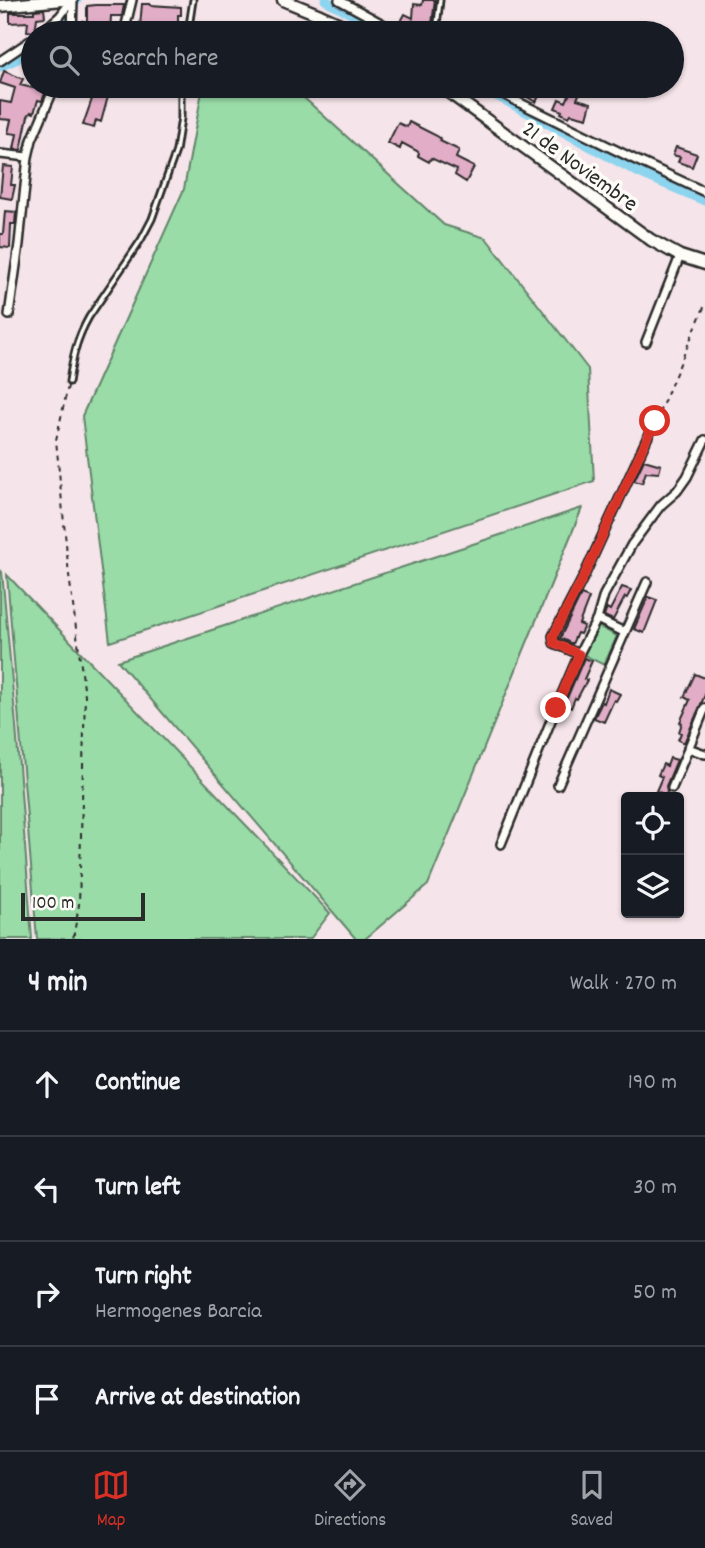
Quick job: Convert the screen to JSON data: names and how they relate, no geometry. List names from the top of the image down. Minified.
{"streets":{"street":["21 de Noviembre"]},"scale_bar":"100 m","page":{"search":"Search here","scale":"100 m","heading":["4 min","Walk · 270 m"],"list":[["Continue","190 m"],["Turn left","30 m"],["Turn right","Hermogenes Barcia","50 m"],"Arrive at destination"],"nav":["Map","Directions","Saved"]}}
